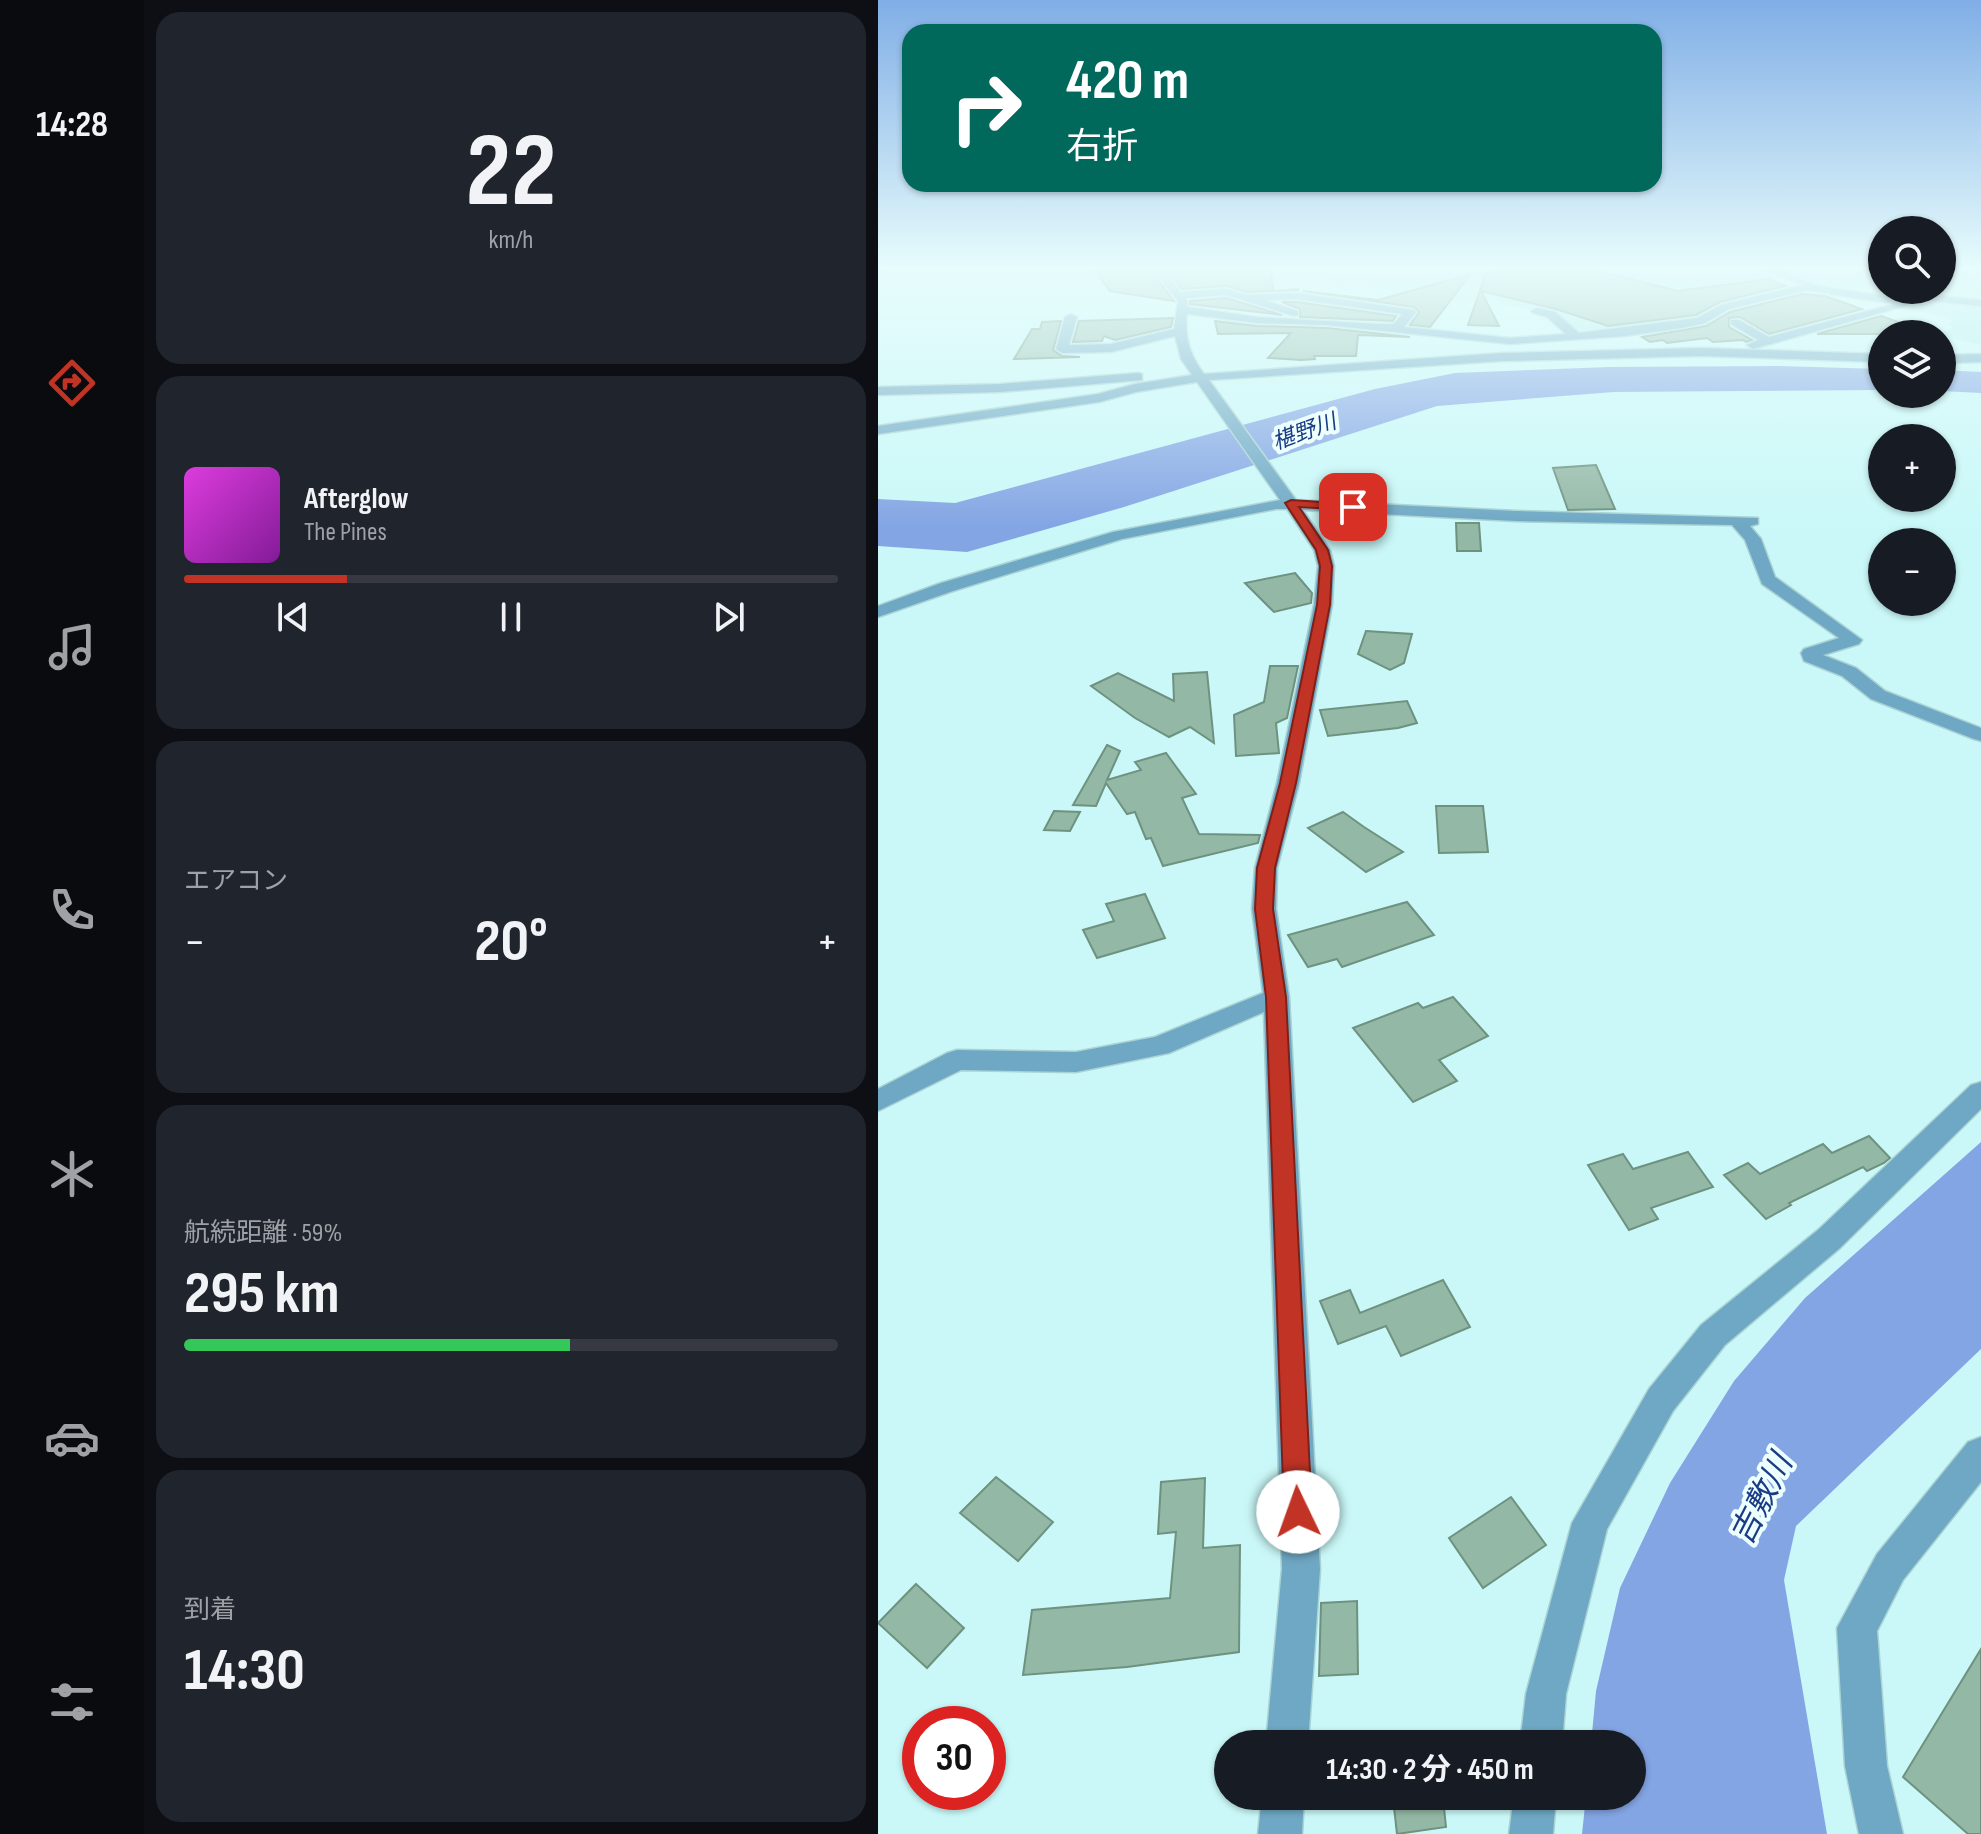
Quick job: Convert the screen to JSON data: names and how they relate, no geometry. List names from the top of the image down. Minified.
{"water":["椹野川","吉敷川"],"page":{"tabs":"14:28","tile":[["22","km/h"],"エアコン",["航続距離 · 59%","295 km"],["到着","14:30"]],"turn":["420 m","右折"],"map_buttons":["+","−"],"song":["Afterglow","The Pines"],"heat":["−","20°","+"],"limit":"30","trip":"14:30 · 2 分 · 450 m"}}
